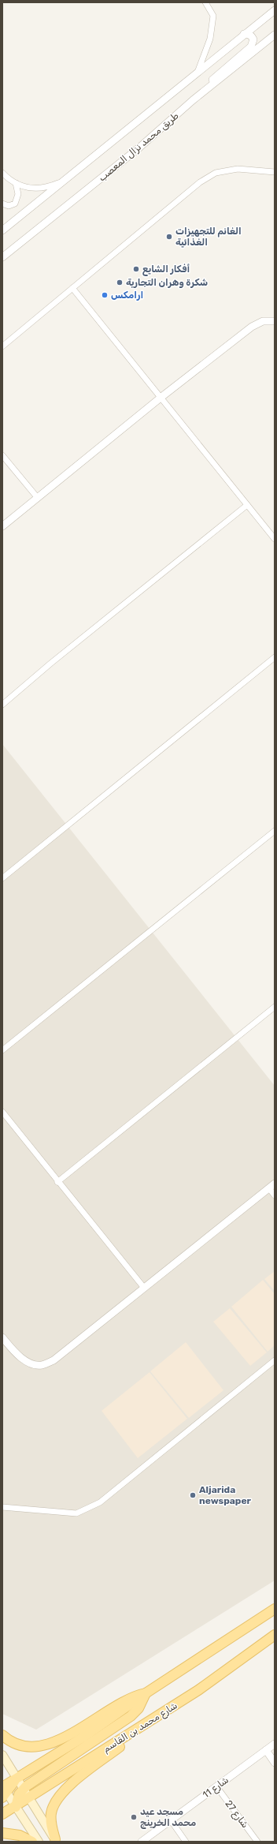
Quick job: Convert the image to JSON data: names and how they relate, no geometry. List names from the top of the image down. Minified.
{"streets":{"main road":["شارع محمد بن القاسم"],"street":["طريق محمد نزال المعصب","شارع 11","شارع 27"]},"crossings":[["شارع 11","شارع 27"]],"places":["الغانم للتجهيزات الغذائية","أفكار الشايع","شكرة وهران التجارية","ارامكس","Aljarida newspaper","مسجد عيد محمد الخرينج"]}
